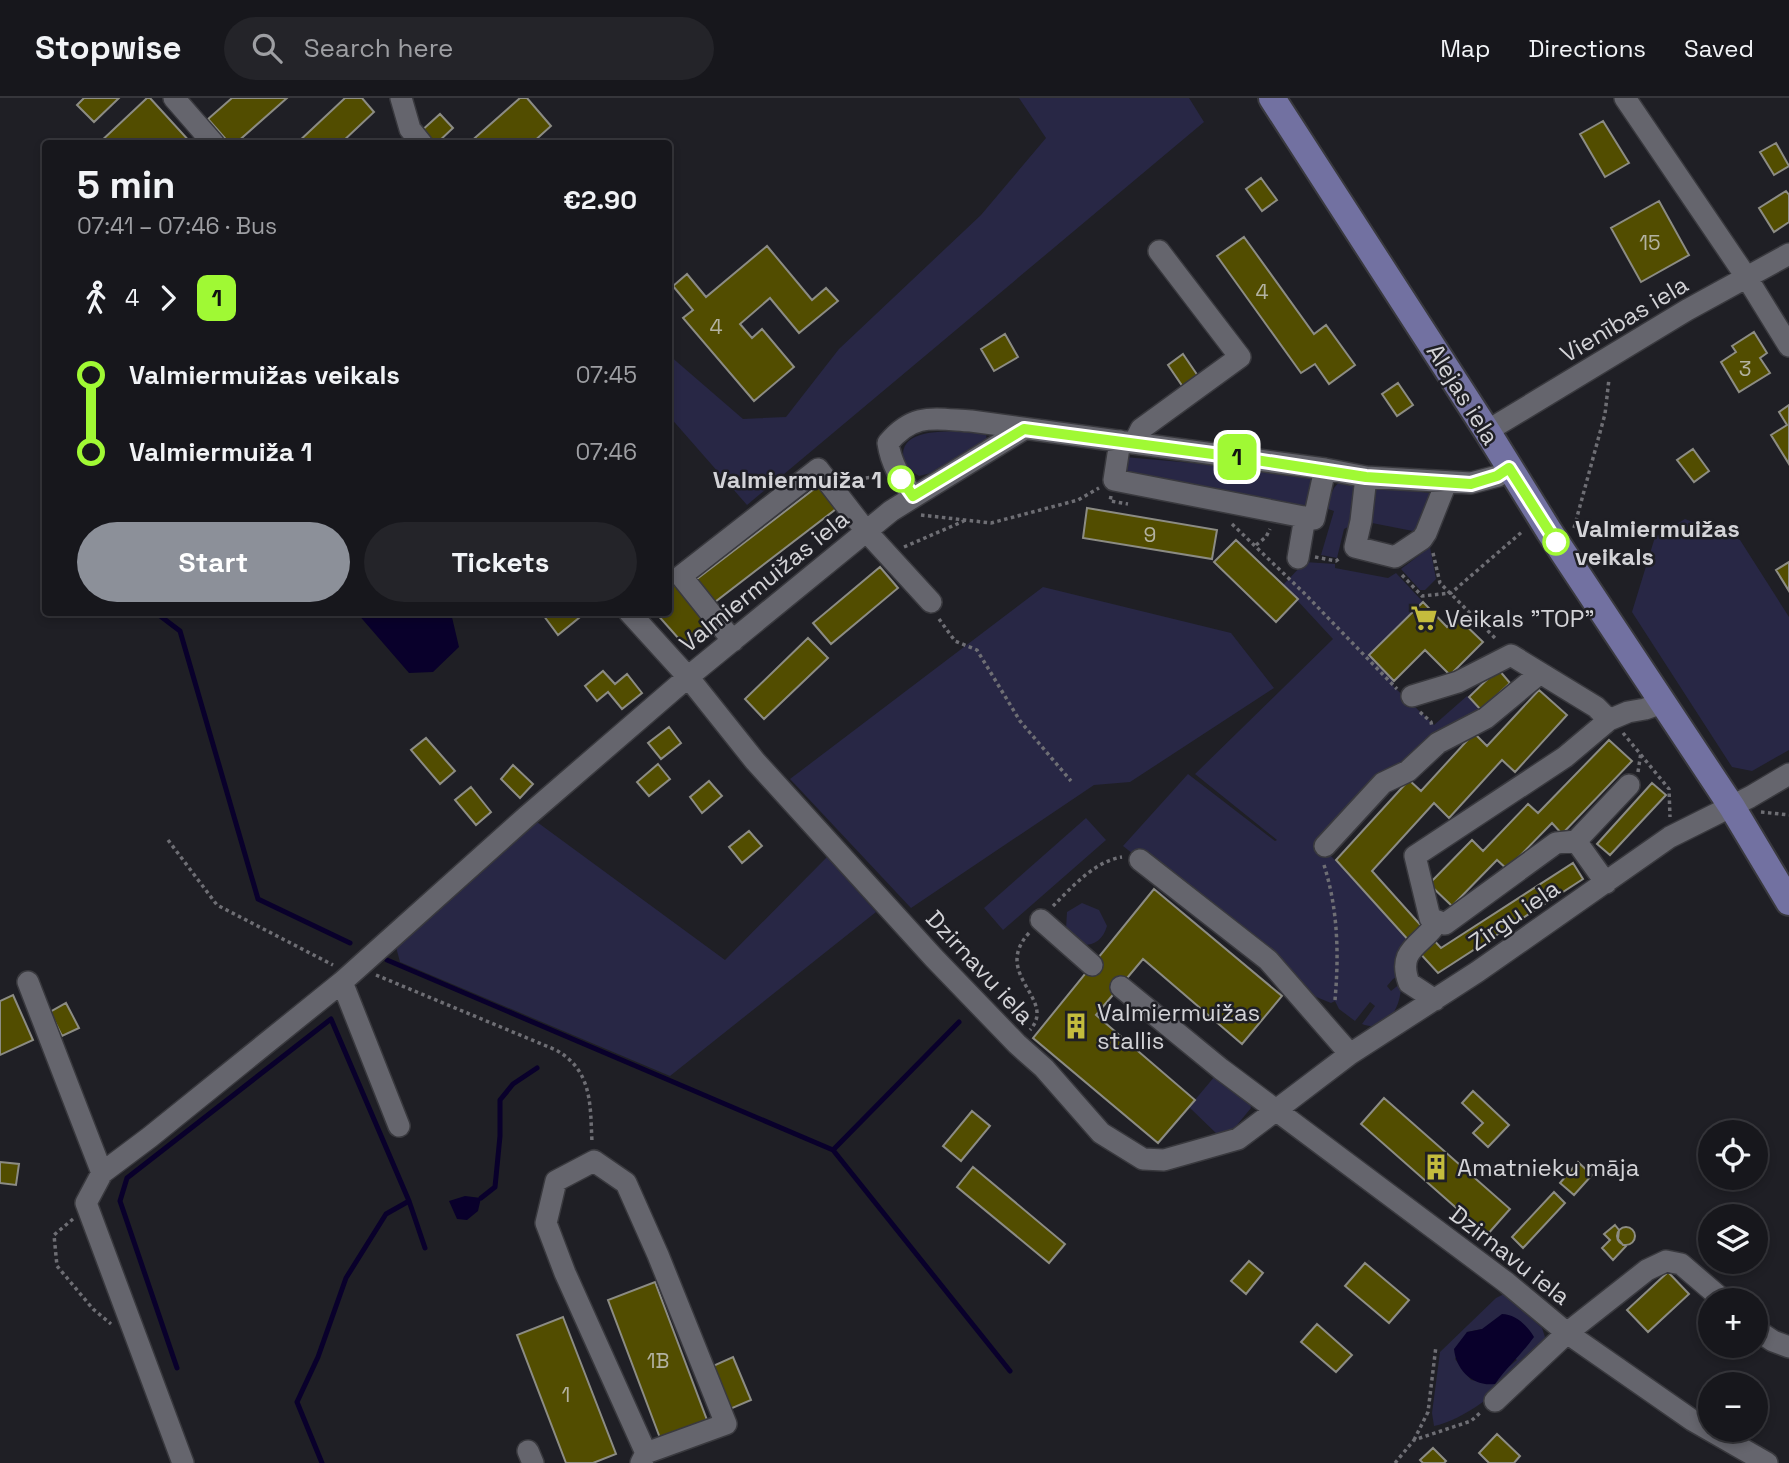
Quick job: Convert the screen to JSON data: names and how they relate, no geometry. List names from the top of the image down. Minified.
{"streets":{"main road":["Alejas iela"],"street":["Vienības iela","Valmiermuižas iela","Zirgu iela","Dzirnavu iela"]},"crossings":[["Vienības iela","Alejas iela"],["Alejas iela","Zirgu iela"],["Valmiermuižas iela","Dzirnavu iela"],["Zirgu iela","Dzirnavu iela"]],"places":{"other":["Valmiermuiža 1","Valmiermuižas veikals"],"supermarket":["Veikals \"TOP\""],"building":["Valmiermuižas stallis","Amatnieku māja"]},"lines":["bus line 1"],"house_numbers":["15","4","4","3","9","1B","1"],"page":{"header":"Stopwise","search":"Search here","nav":["Map","Directions","Saved"],"on_map":"1","heading":["5 min","07:41 – 07:46 · Bus","€2.90"],"legs":["4","1"],"list":[{"name":"Valmiermuižas veikals","value":"07:45"},{"name":"Valmiermuiža 1","value":"07:46"}],"buttons":["Start","Tickets"],"map_buttons":["+","−"]}}
